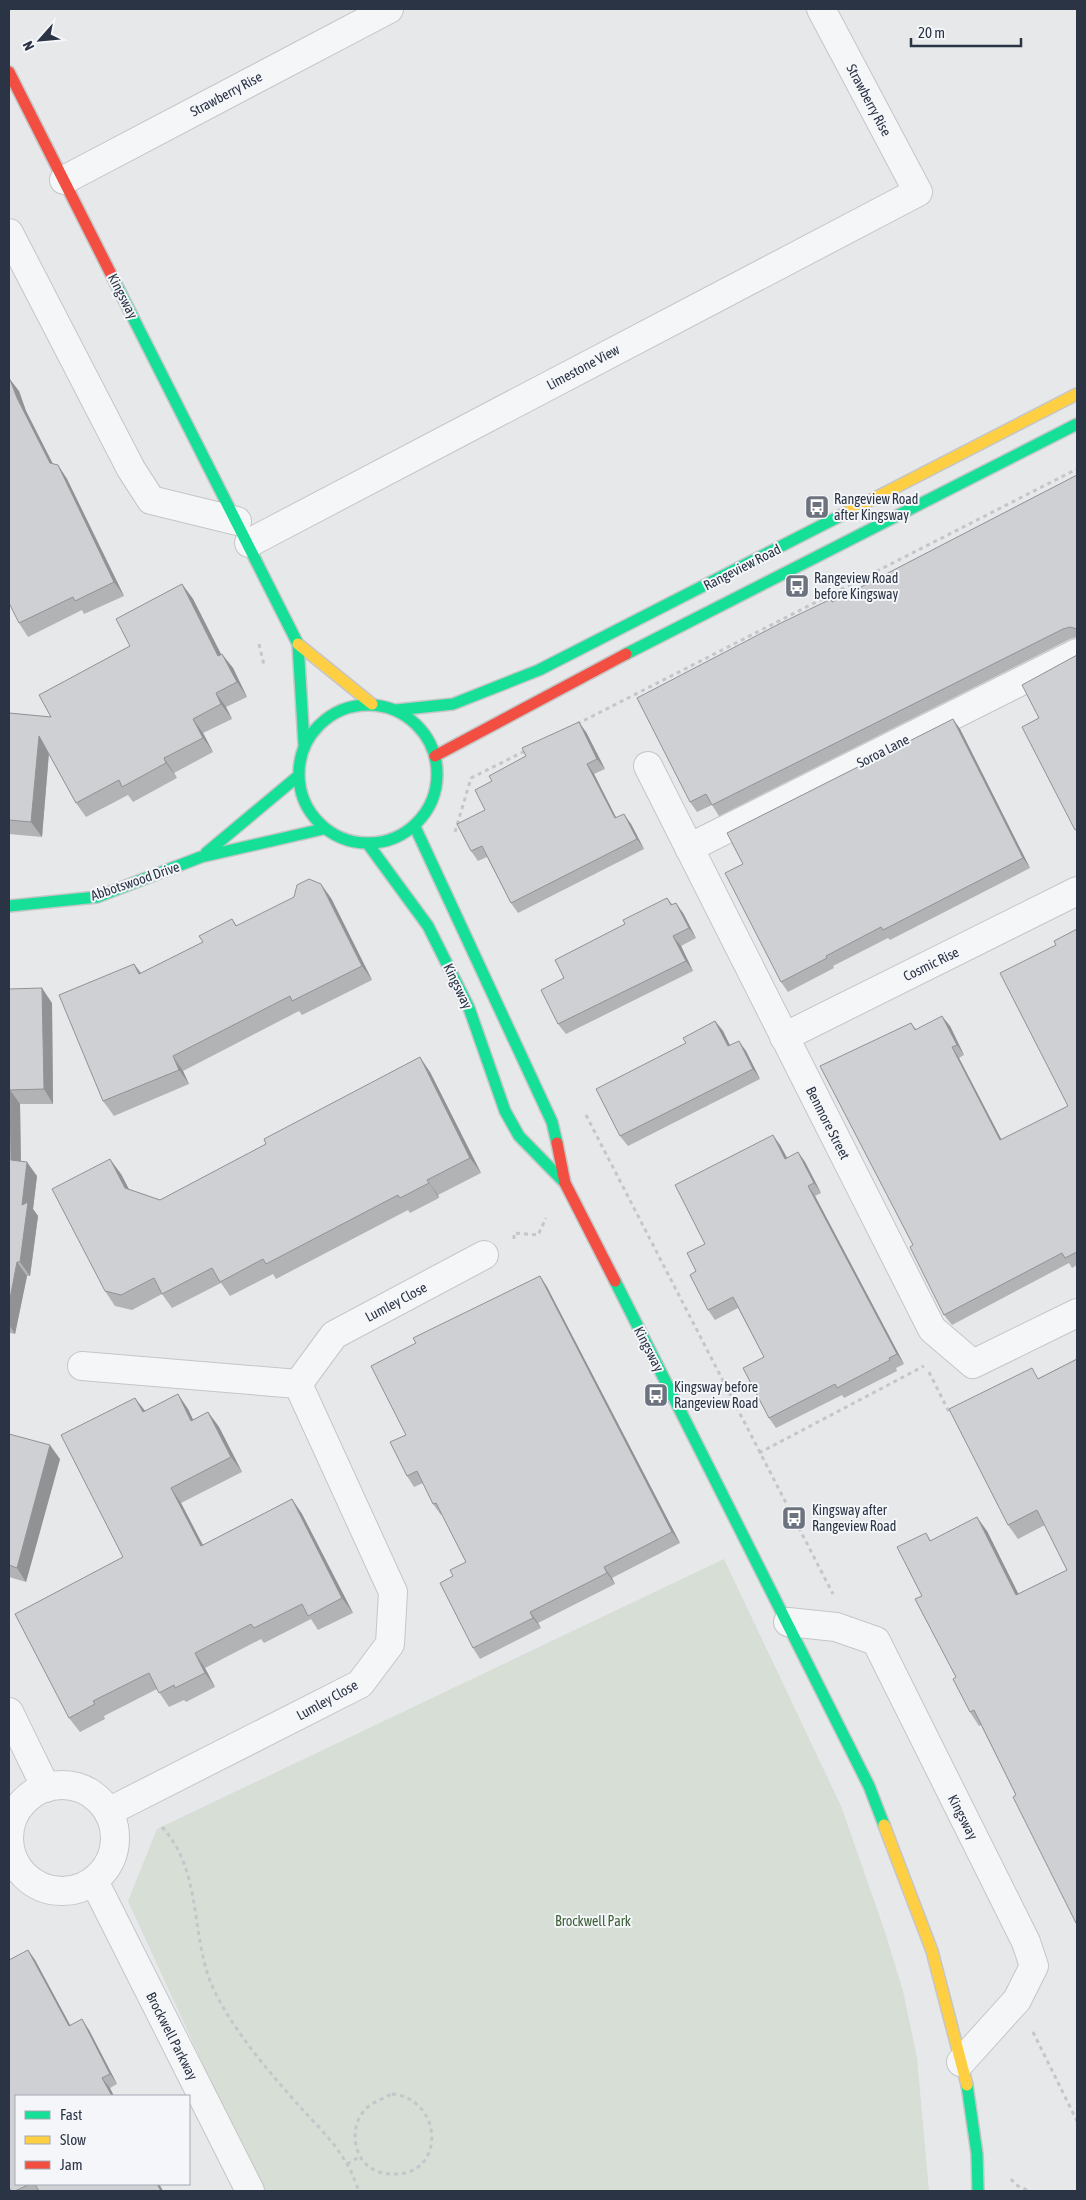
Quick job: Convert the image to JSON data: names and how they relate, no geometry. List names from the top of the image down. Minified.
{"streets":{"street":["Strawberry Rise","Kingsway","Limestone View","Rangeview Road","Soroa Lane","Abbotswood Drive","Cosmic Rise","Benmore Street","Lumley Close","Brockwell Parkway"]},"crossings":[["Strawberry Rise","Kingsway"],["Strawberry Rise","Limestone View"],["Kingsway","Limestone View"],["Kingsway","Rangeview Road"],["Kingsway","Abbotswood Drive"],["Rangeview Road","Abbotswood Drive"],["Soroa Lane","Benmore Street"],["Cosmic Rise","Benmore Street"],["Lumley Close","Brockwell Parkway"]],"parks":["Brockwell Park"],"places":{"bus stop":["Rangeview Road after Kingsway","Rangeview Road before Kingsway","Kingsway before Rangeview Road","Kingsway after Rangeview Road"]},"legend":["Fast","Slow","Jam"],"scale_bar":"20 m","north":"bottom left"}
